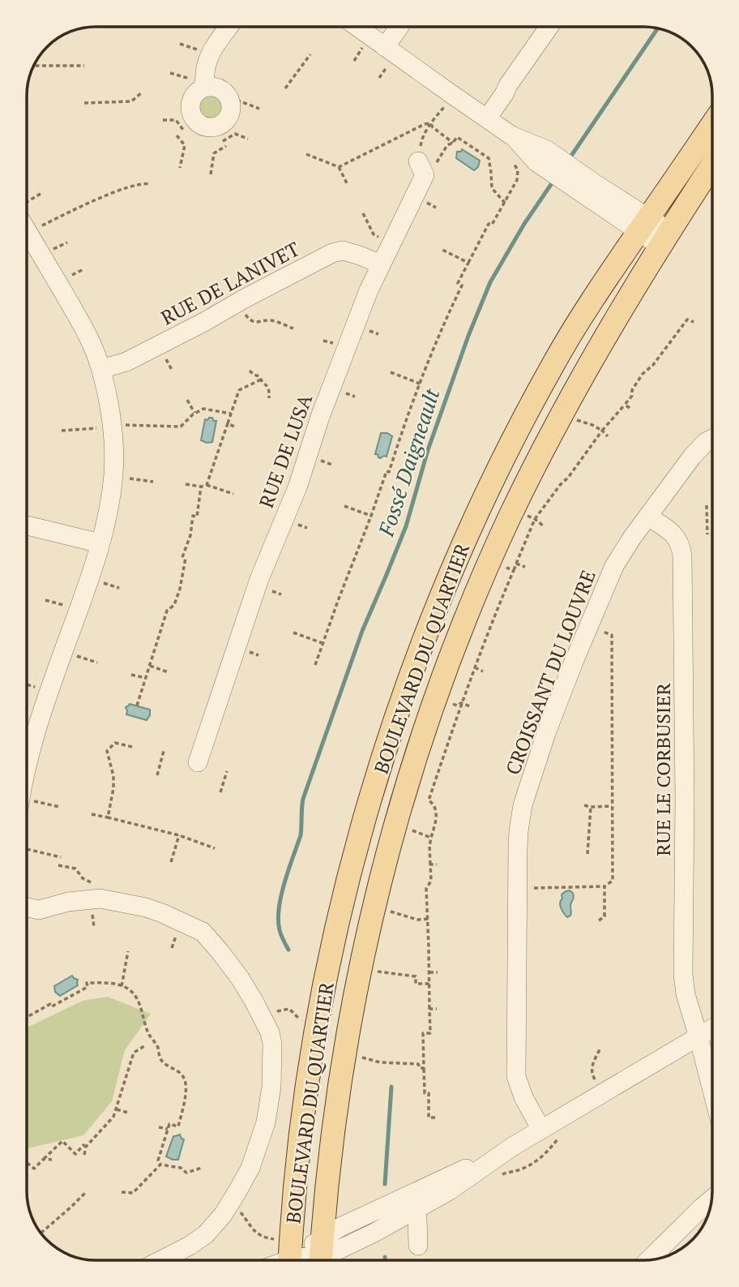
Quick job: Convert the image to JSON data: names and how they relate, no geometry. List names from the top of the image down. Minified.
{"streets":{"main road":["BOULEVARD DU QUARTIER"],"street":["RUE DE LANIVET","RUE DE LUSA","CROISSANT DU LOUVRE","RUE LE CORBUSIER"]},"crossings":[["RUE DE LANIVET","RUE DE LUSA"],["CROISSANT DU LOUVRE","RUE LE CORBUSIER"]],"water":["Fossé Daigneault"]}
